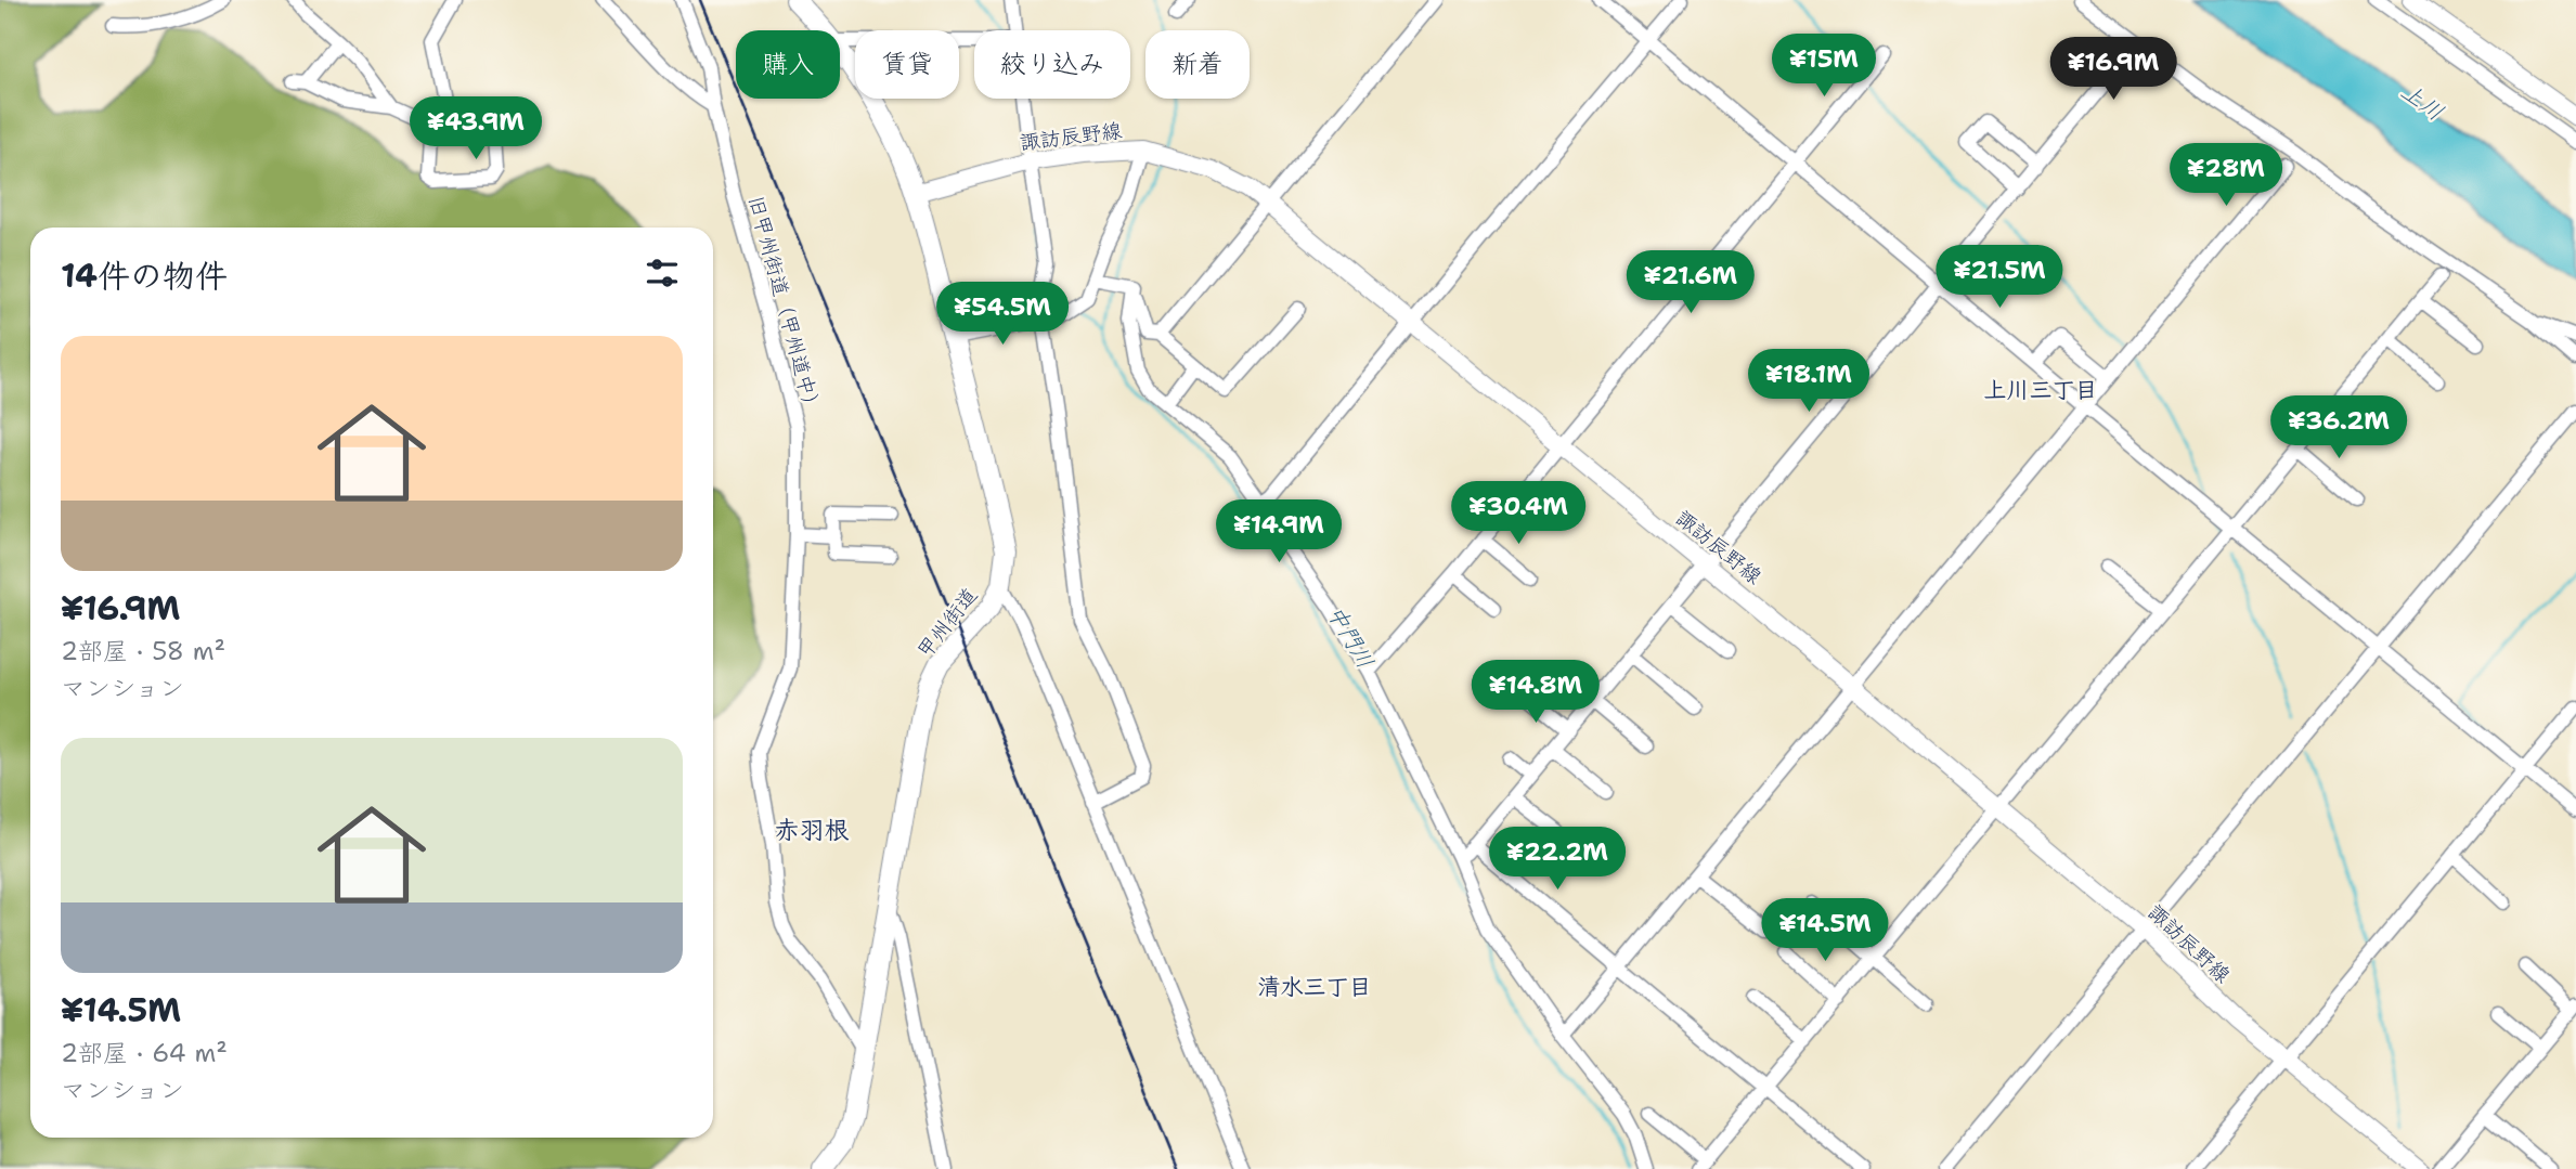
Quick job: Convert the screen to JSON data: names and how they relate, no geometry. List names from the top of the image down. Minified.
{"streets":{"highway":["甲州街道"],"main road":["諏訪辰野線"],"street":["旧甲州街道（甲州道中）"]},"crossings":[["諏訪辰野線","甲州街道"],["旧甲州街道（甲州道中）","甲州街道"]],"districts":["上川三丁目","赤羽根","清水三丁目"],"water":["上川","中門川"],"page":{"chip":["購入","賃貸","絞り込み","新着"],"price":["¥15M","¥16.9M","¥43.9M","¥28M","¥21.5M","¥21.6M","¥54.5M","¥18.1M","¥36.2M","¥30.4M","¥14.9M","¥14.8M","¥22.2M","¥14.5M"],"heading":"14件の物件","list":[{"name":"¥16.9M","note":"2部屋 · 58 m² · マンション"},{"name":"¥14.5M","note":"2部屋 · 64 m² · マンション"}]}}
